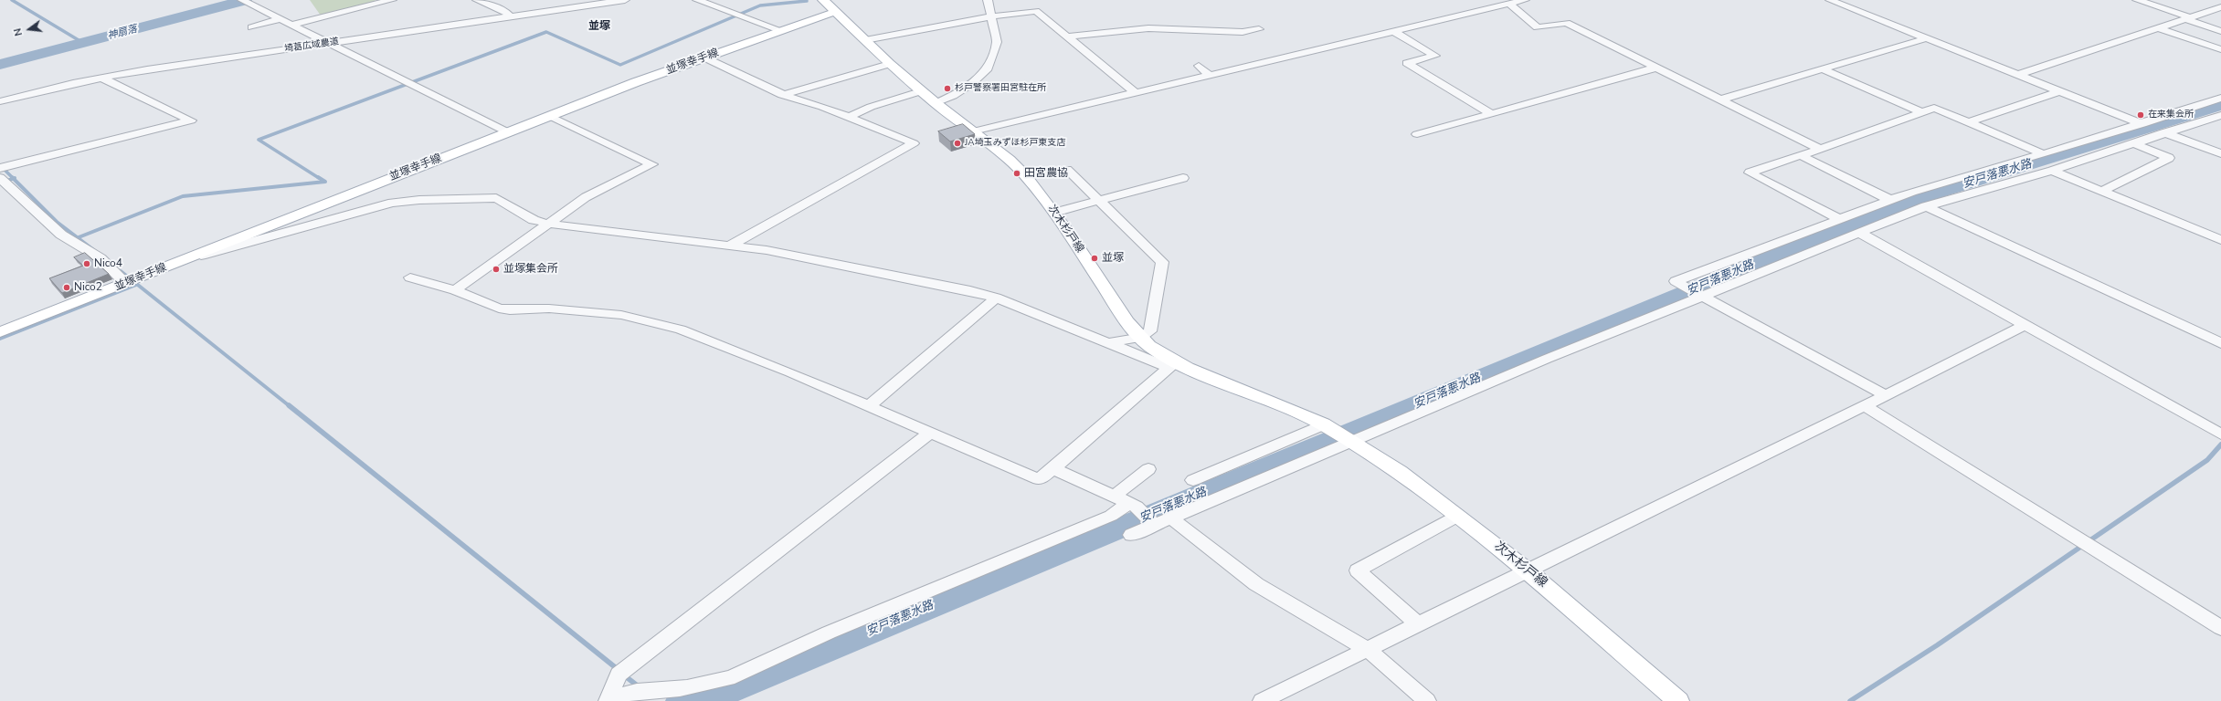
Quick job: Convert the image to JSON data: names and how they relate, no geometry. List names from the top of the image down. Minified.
{"streets":{"main road":["並塚幸手線","次木杉戸線"],"street":["埼葛広域農道"]},"crossings":[["並塚幸手線","次木杉戸線"]],"districts":["並塚"],"water":["神扇落","安戸落悪水路"],"places":["杉戸警察署田宮駐在所","在来集会所","JA埼玉みずほ杉戸東支店","田宮農協","並塚","Nico4","並塚集会所","Nico2"],"north":"left"}
